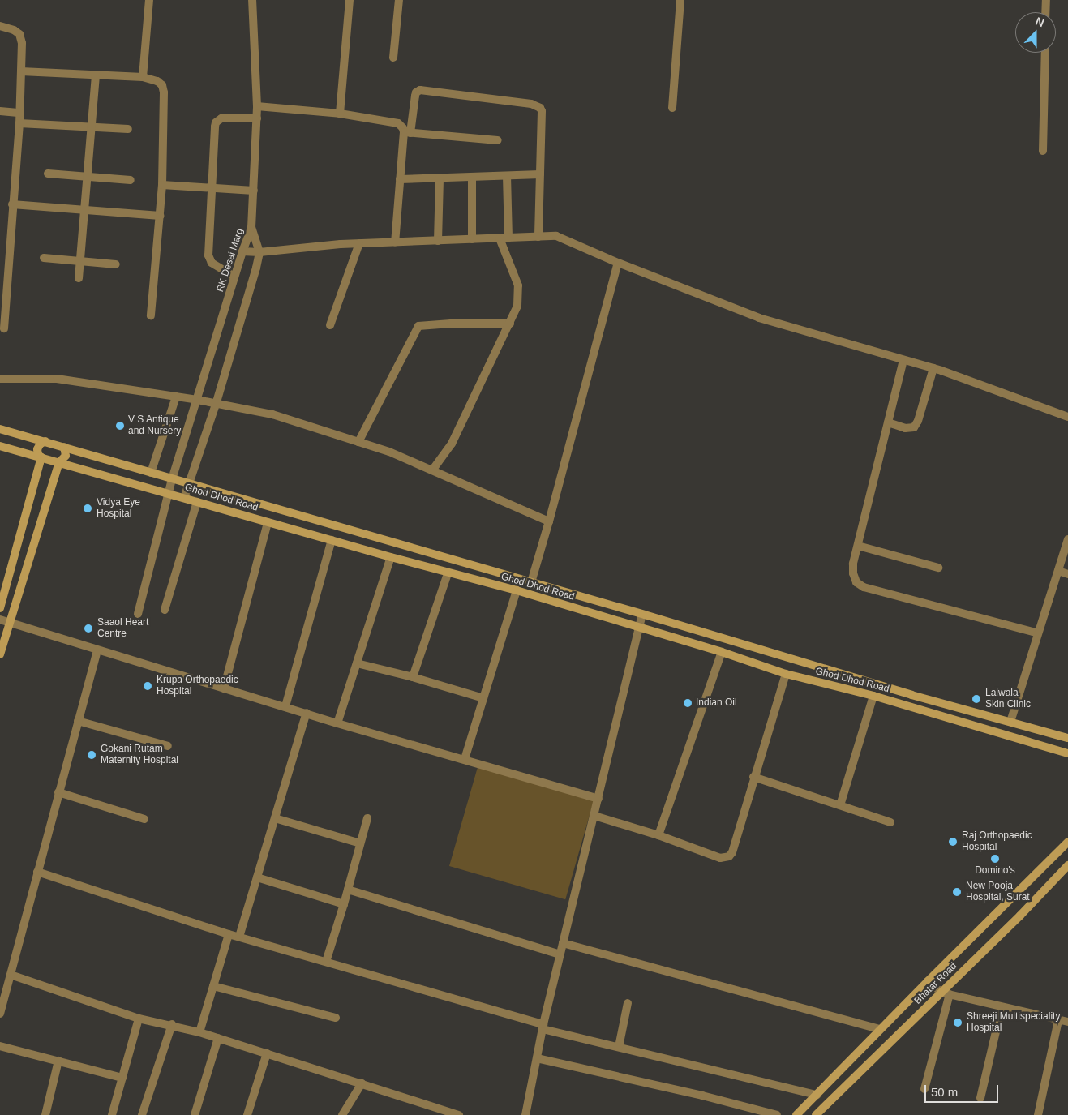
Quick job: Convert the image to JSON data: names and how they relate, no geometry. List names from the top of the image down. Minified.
{"streets":{"main road":["Ghod Dhod Road","Bhatar Road"],"street":["RK Desai Marg"]},"crossings":[["RK Desai Marg","Ghod Dhod Road"]],"places":["V S Antique and Nursery","Vidya Eye Hospital","Saaol Heart Centre","Krupa Orthopaedic Hospital","Lalwala Skin Clinic","Indian Oil","Gokani Rutam Maternity Hospital","Raj Orthopaedic Hospital","Domino's","New Pooja Hospital, Surat","Shreeji Multispeciality Hospital"],"scale_bar":"50 m","north":"top"}
